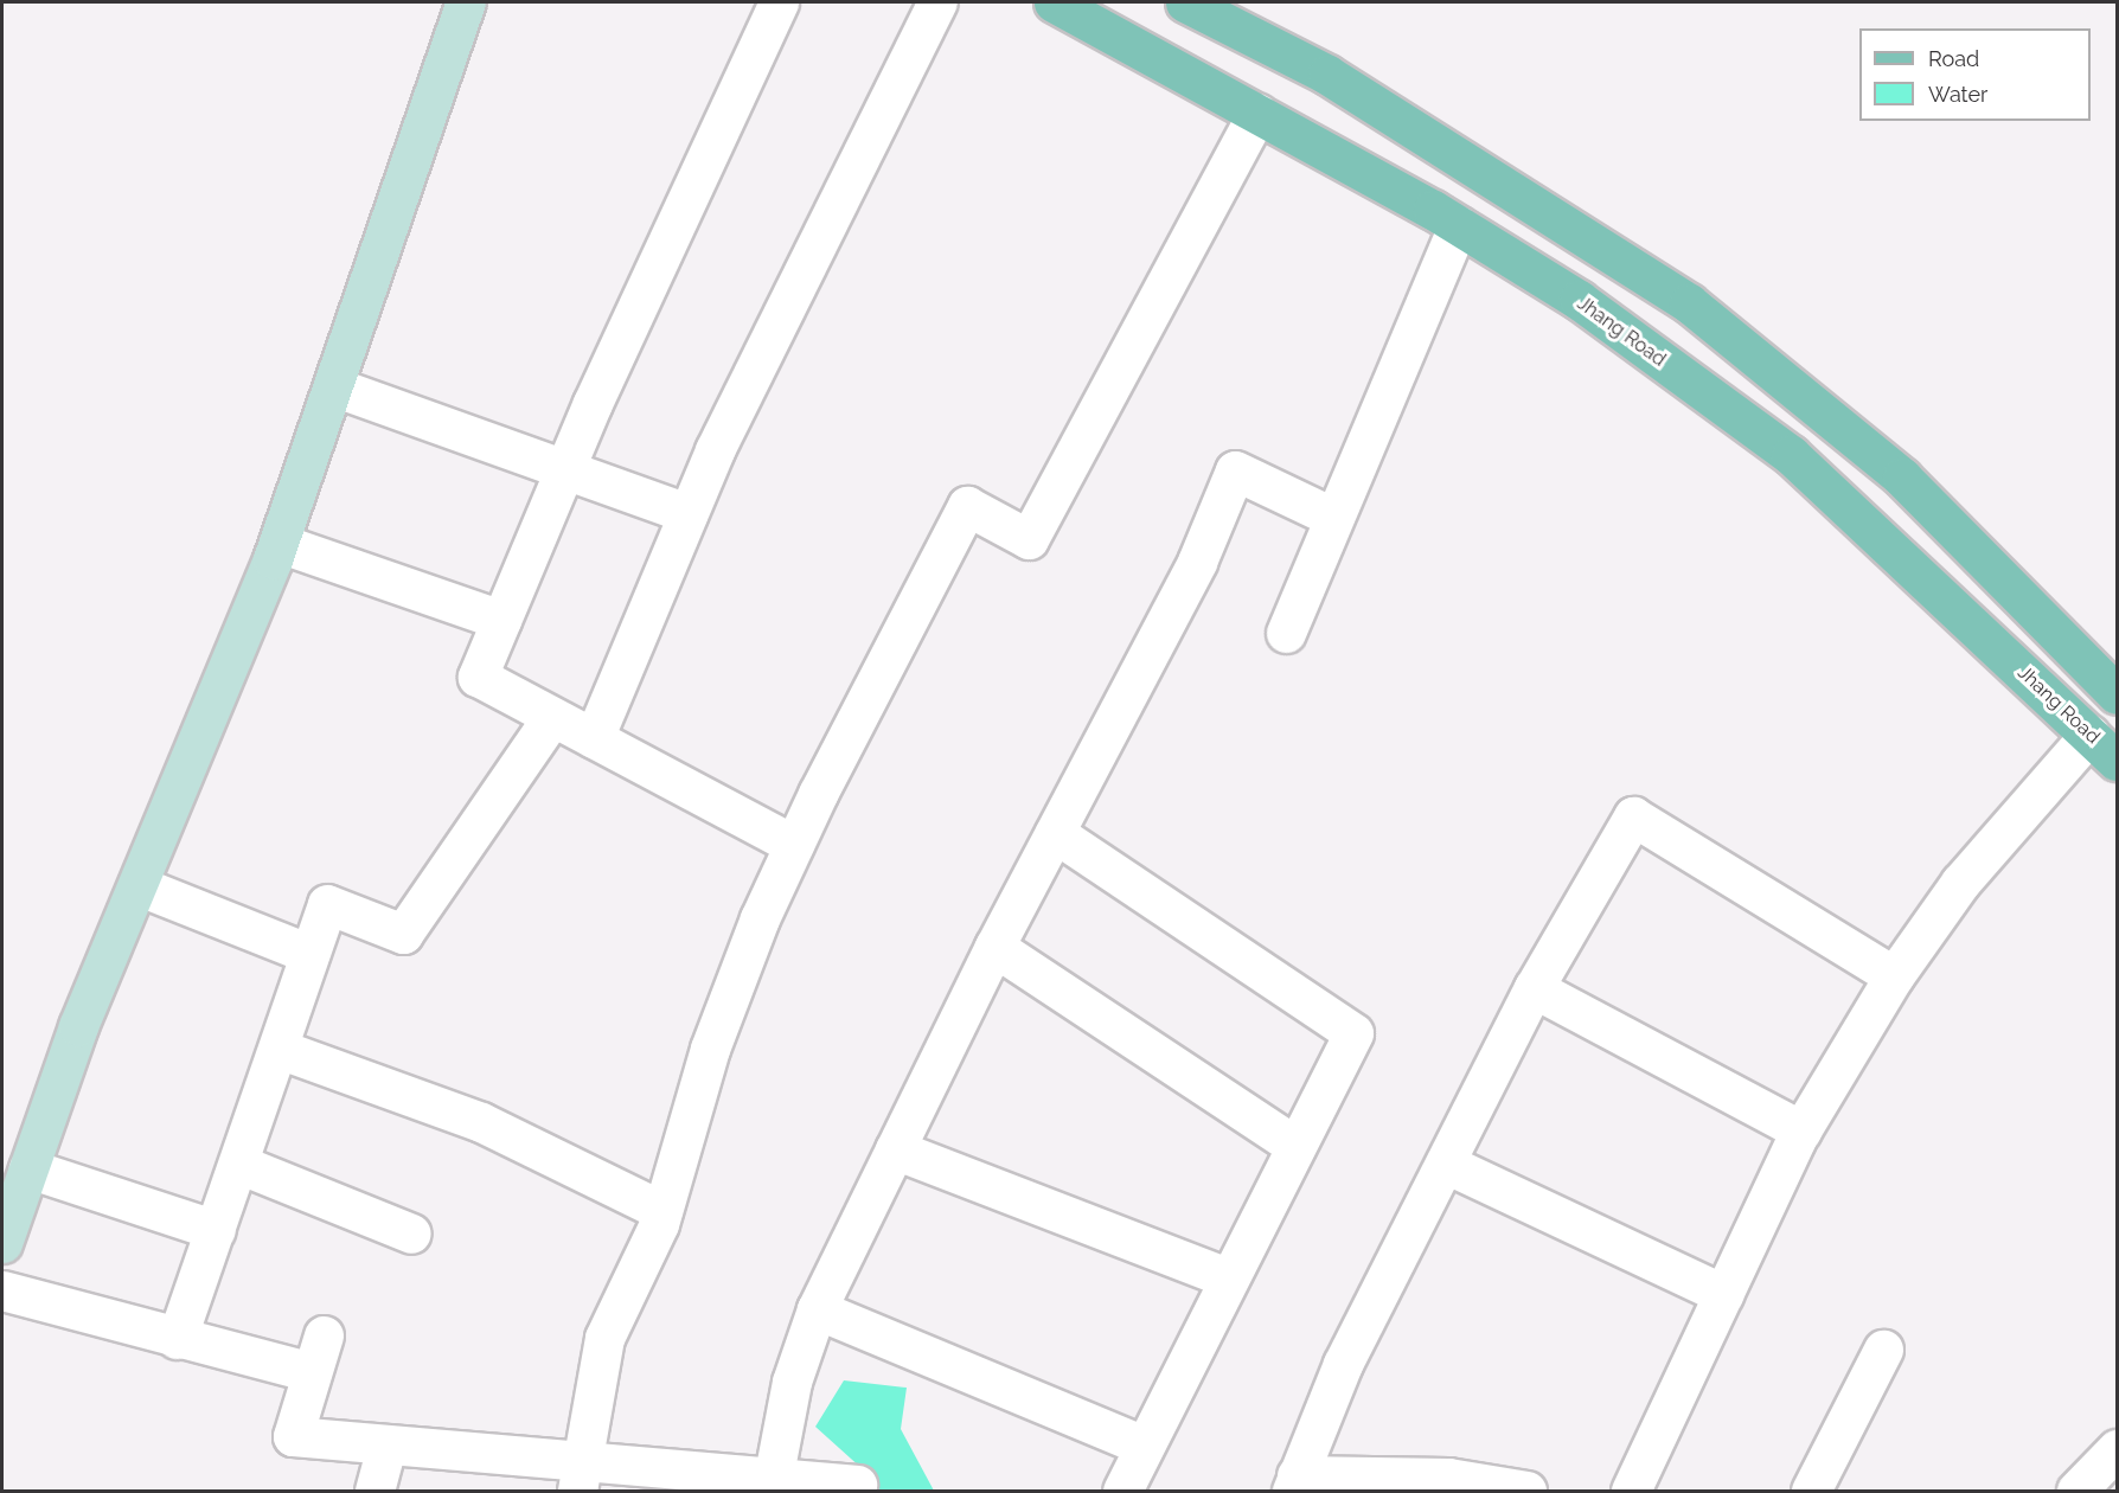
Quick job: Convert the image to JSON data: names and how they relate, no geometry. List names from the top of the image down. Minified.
{"streets":{"main road":["Jhang Road"]},"legend":["Road","Water"]}
